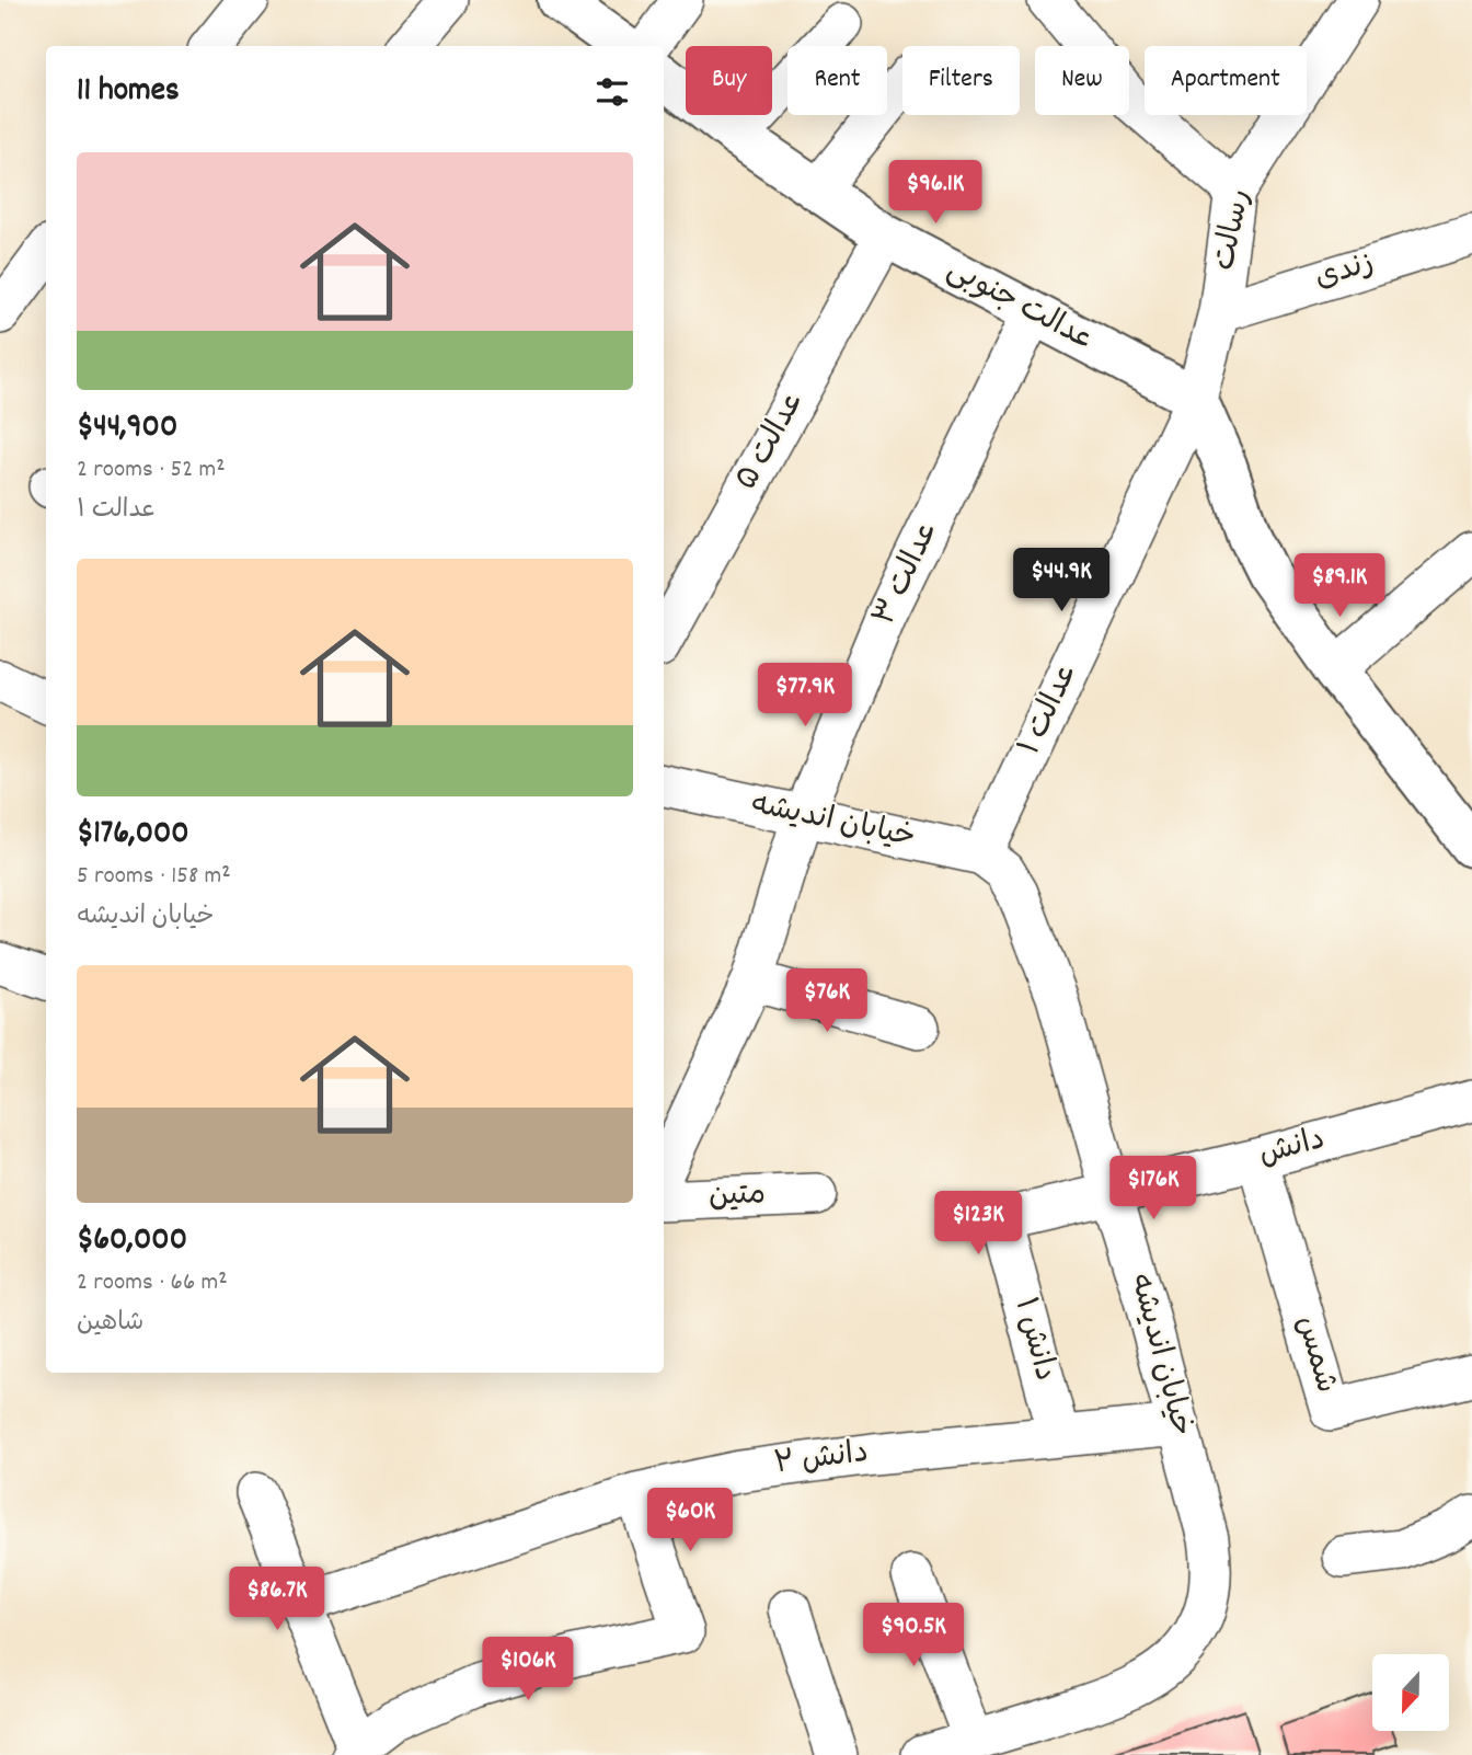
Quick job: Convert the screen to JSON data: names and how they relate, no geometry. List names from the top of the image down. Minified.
{"streets":{"street":["رسالت","زندی","عدالت جنوبی","عدالت ۵","عدالت ۳","عدالت ۱","خیابان اندیشه","دانش","متین","دانش ۱","شمس","دانش ۲"]},"crossings":[["رسالت","زندی"],["رسالت","عدالت جنوبی"],["رسالت","عدالت ۱"],["عدالت جنوبی","عدالت ۵"],["عدالت جنوبی","عدالت ۳"],["عدالت جنوبی","عدالت ۱"],["عدالت ۳","خیابان اندیشه"],["عدالت ۱","خیابان اندیشه"],["خیابان اندیشه","دانش"],["خیابان اندیشه","دانش ۱"],["خیابان اندیشه","دانش ۲"],["دانش","دانش ۱"],["دانش","شمس"],["دانش ۱","دانش ۲"]],"north":"bottom","page":{"chip":["Buy","Rent","Filters","New","Apartment"],"heading":"11 homes","list":[{"name":"$44,900","note":"2 rooms · 52 m² · عدالت ۱"},{"name":"$176,000","note":"5 rooms · 158 m² · خیابان اندیشه"},{"name":"$60,000","note":"2 rooms · 66 m² · شاهین"}],"price":["$96.1K","$44.9K","$89.1K","$77.9K","$76K","$176K","$123K","$60K","$86.7K","$90.5K","$106K"]}}
